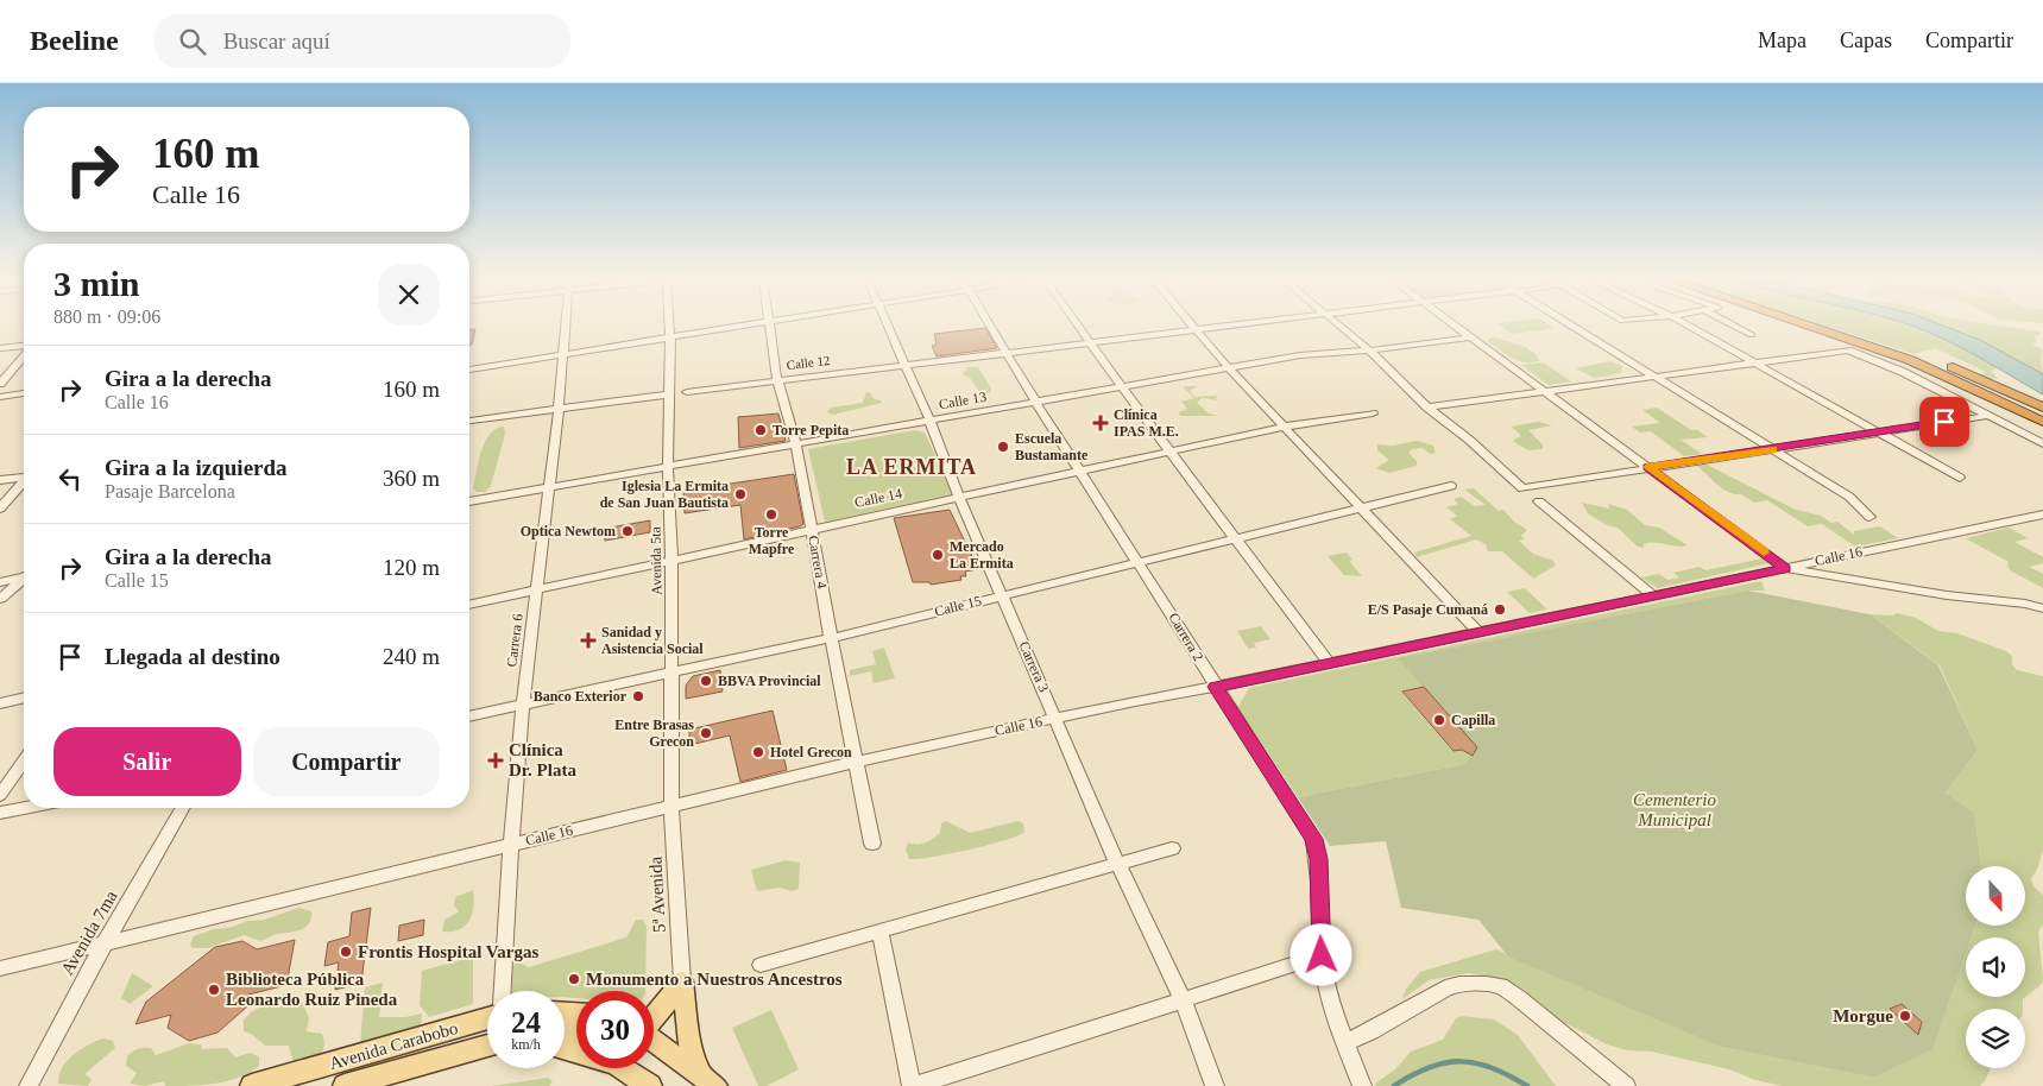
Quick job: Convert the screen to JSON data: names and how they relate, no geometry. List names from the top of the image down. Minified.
{"streets":{"main road":["Avenida Carabobo"],"street":["Calle 12","Calle 13","Calle 14","Calle 16","Avenida 5ta","Carrera 4","Calle 15","Carrera 2","Carrera 6","Carrera 3","5ª Avenida","Avenida 7ma"]},"crossings":[["Calle 12","Carrera 4"],["Calle 12","Carrera 2"],["Calle 12","Carrera 3"],["Calle 13","Avenida 5ta"],["Calle 13","Carrera 4"],["Calle 13","Carrera 2"],["Calle 13","Carrera 6"],["Calle 13","Carrera 3"],["Calle 14","Avenida 5ta"],["Calle 14","Carrera 4"],["Calle 14","Carrera 2"],["Calle 14","Carrera 6"],["Calle 14","Carrera 3"],["Calle 16","Avenida 5ta"],["Calle 16","Carrera 4"],["Calle 16","Carrera 2"],["Calle 16","Carrera 6"],["Calle 16","Carrera 3"],["Calle 16","5ª Avenida"],["Calle 16","Avenida 7ma"],["Avenida 5ta","Calle 15"],["Avenida 5ta","5ª Avenida"],["Carrera 4","Calle 15"],["Calle 15","Carrera 2"],["Calle 15","Carrera 6"],["Calle 15","Carrera 3"]],"districts":["LA ERMITA"],"parks":["Cementerio Municipal"],"places":{"health":["Clínica IPAS M.E.","Sanidad y Asistencia Social","Clínica Dr. Plata"],"other":["Torre Pepita","Escuela Bustamante","Iglesia La Ermita de San Juan Bautista","Torre Mapfre","Optica Newtom","Mercado La Ermita","E/S Pasaje Cumaná","BBVA Provincial","Banco Exterior","Capilla","Entre Brasas Grecon","Hotel Grecon","Frontis Hospital Vargas","Monumento a Nuestros Ancestros","Biblioteca Pública Leonardo Ruiz Pineda","Morgue"]},"north":"bottom","page":{"header":"Beeline","search":"Buscar aquí","nav":["Mapa","Capas","Compartir"],"turn":["160 m","Calle 16"],"heading":["3 min","880 m · 09:06"],"list":[{"name":"Gira a la derecha","note":"Calle 16","value":"160 m"},{"name":"Gira a la izquierda","note":"Pasaje Barcelona","value":"360 m"},{"name":"Gira a la derecha","note":"Calle 15","value":"120 m"},{"name":"Llegada al destino","value":"240 m"}],"buttons":["Salir","Compartir"],"speed":"24 km/h","limit":"30"}}
